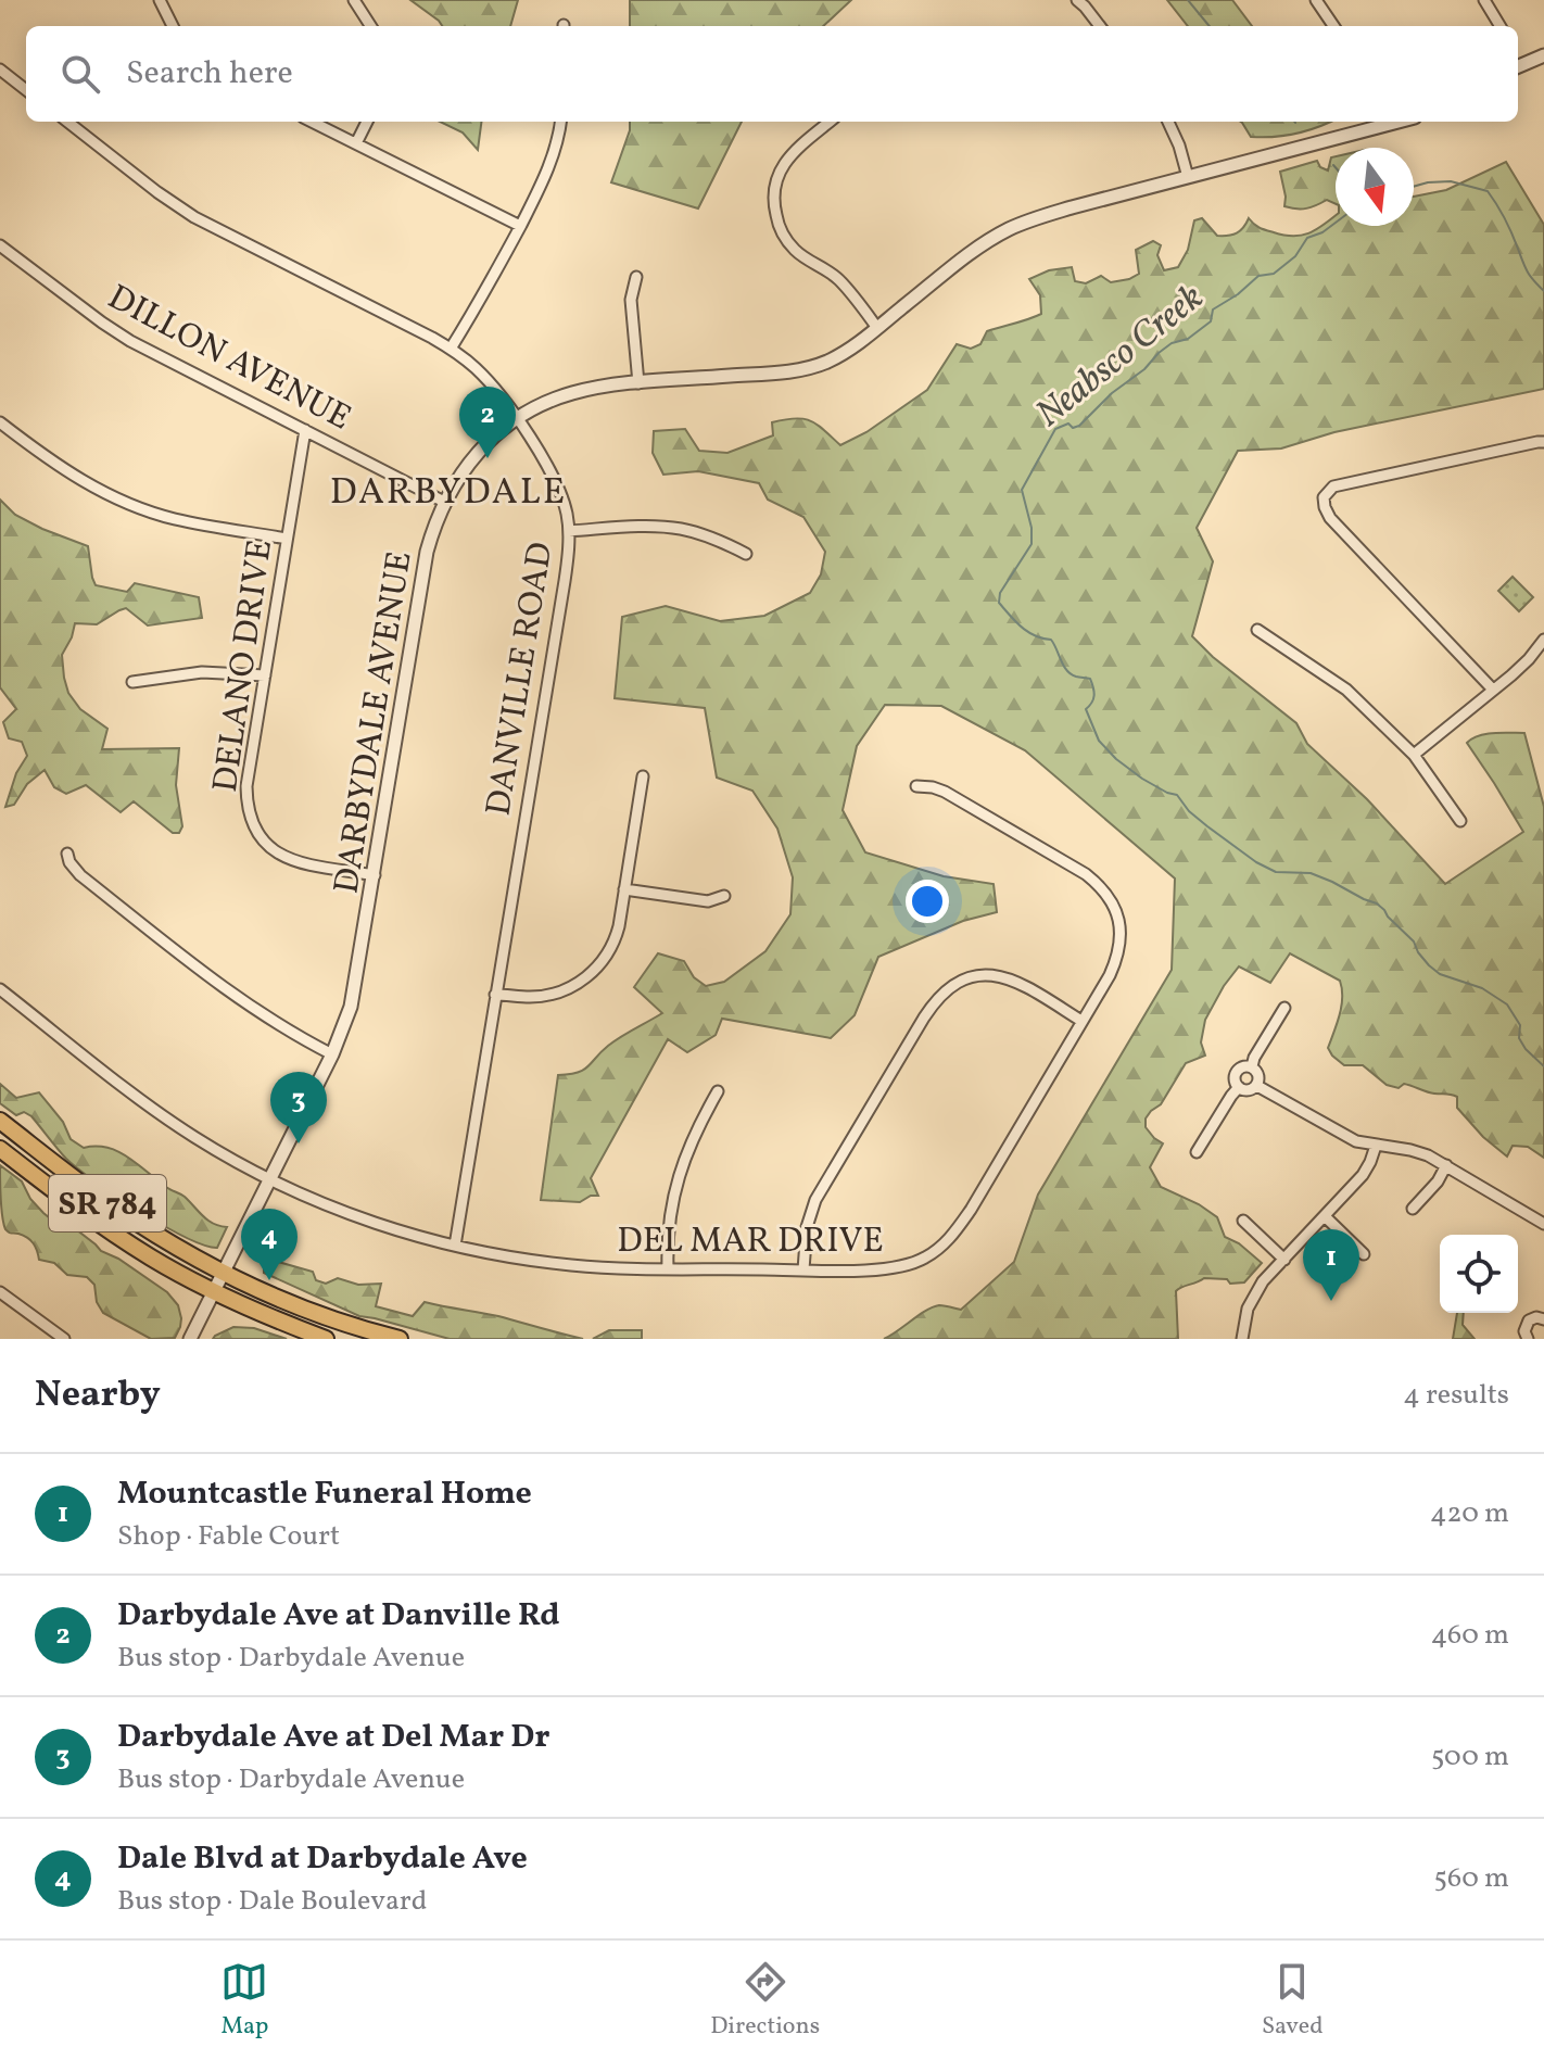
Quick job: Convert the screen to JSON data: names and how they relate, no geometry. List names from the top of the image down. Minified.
{"streets":{"main road":["SR 784"],"street":["DILLON AVENUE","DELANO DRIVE","DANVILLE ROAD","DARBYDALE AVENUE","DEL MAR DRIVE"]},"crossings":[["DILLON AVENUE","DELANO DRIVE"],["DILLON AVENUE","DARBYDALE AVENUE"],["DELANO DRIVE","DARBYDALE AVENUE"],["DANVILLE ROAD","DARBYDALE AVENUE"],["DANVILLE ROAD","DEL MAR DRIVE"],["DARBYDALE AVENUE","SR 784"],["DARBYDALE AVENUE","DEL MAR DRIVE"]],"districts":["DARBYDALE"],"water":["Neabsco Creek"],"north":"bottom","page":{"search":"Search here","pins":["2","3","4","1"],"heading":["Nearby","4 results"],"list":[{"mark":"1","name":"Mountcastle Funeral Home","note":"Shop · Fable Court","value":"420 m"},{"mark":"2","name":"Darbydale Ave at Danville Rd","note":"Bus stop · Darbydale Avenue","value":"460 m"},{"mark":"3","name":"Darbydale Ave at Del Mar Dr","note":"Bus stop · Darbydale Avenue","value":"500 m"},{"mark":"4","name":"Dale Blvd at Darbydale Ave","note":"Bus stop · Dale Boulevard","value":"560 m"}],"nav":["Map","Directions","Saved"]}}
